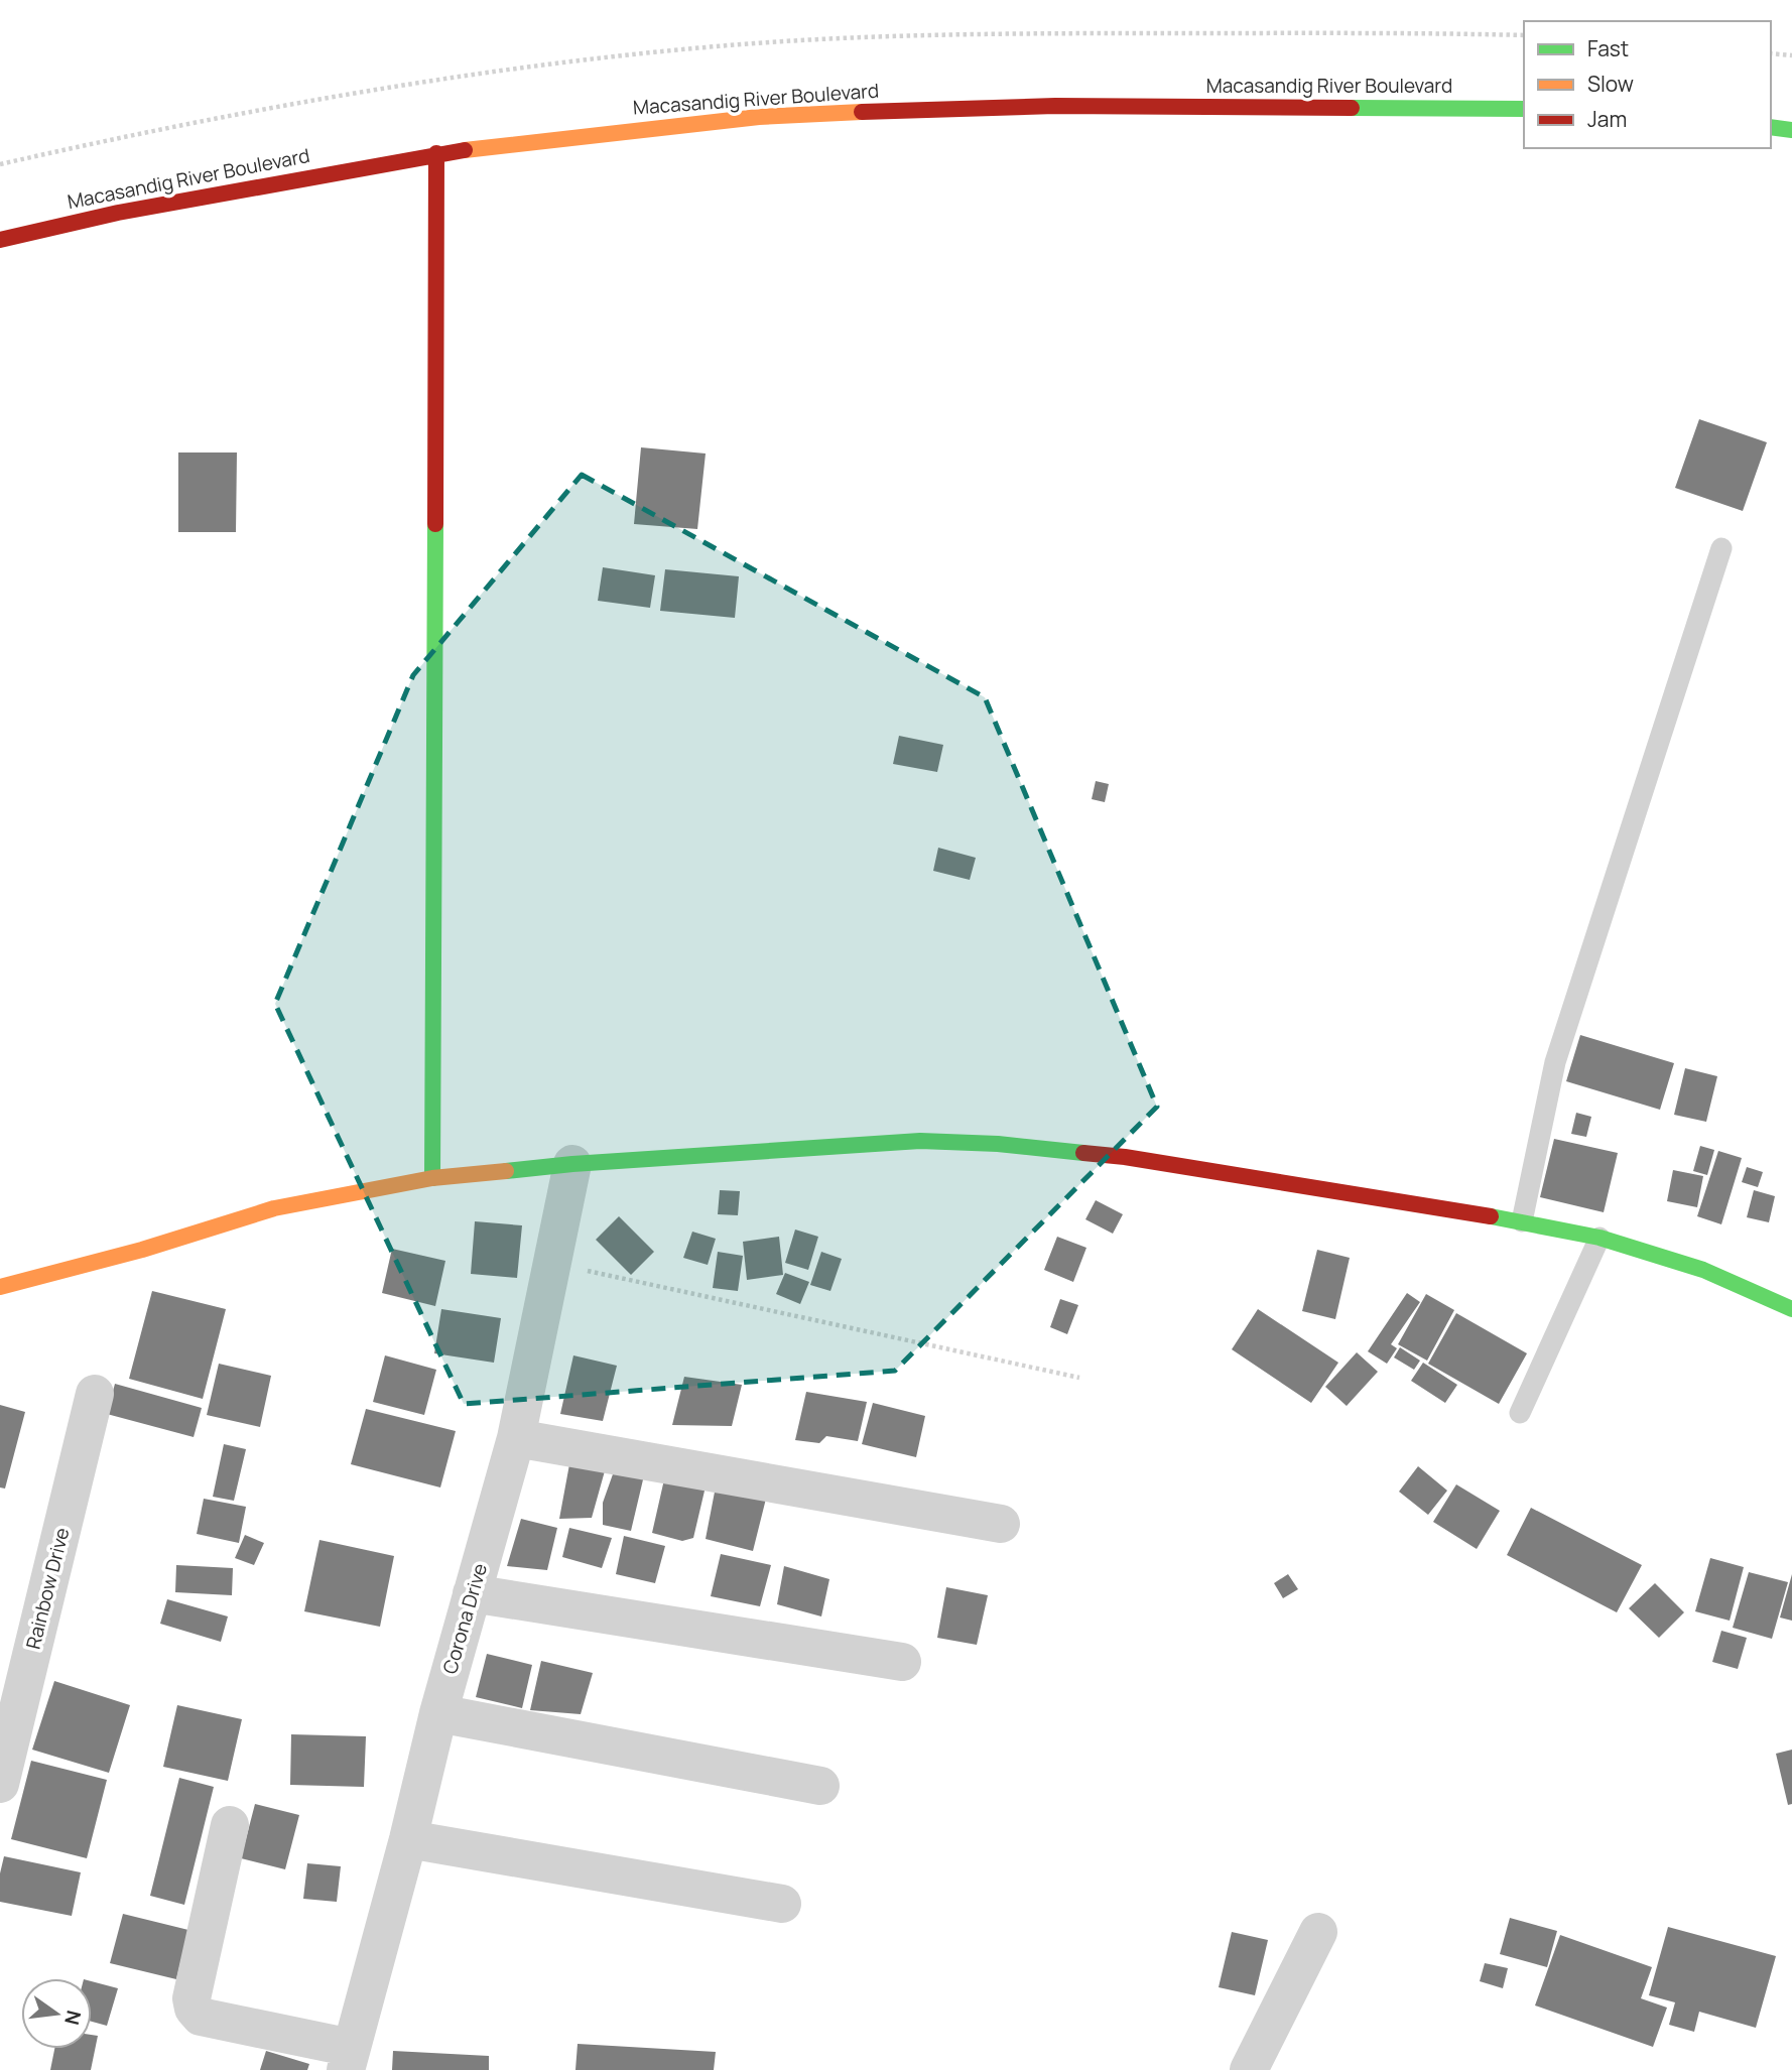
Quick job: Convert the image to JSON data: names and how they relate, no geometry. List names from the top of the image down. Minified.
{"streets":{"street":["Macasandig River Boulevard","Rainbow Drive","Corona Drive"]},"legend":["Fast","Slow","Jam"],"north":"right"}
